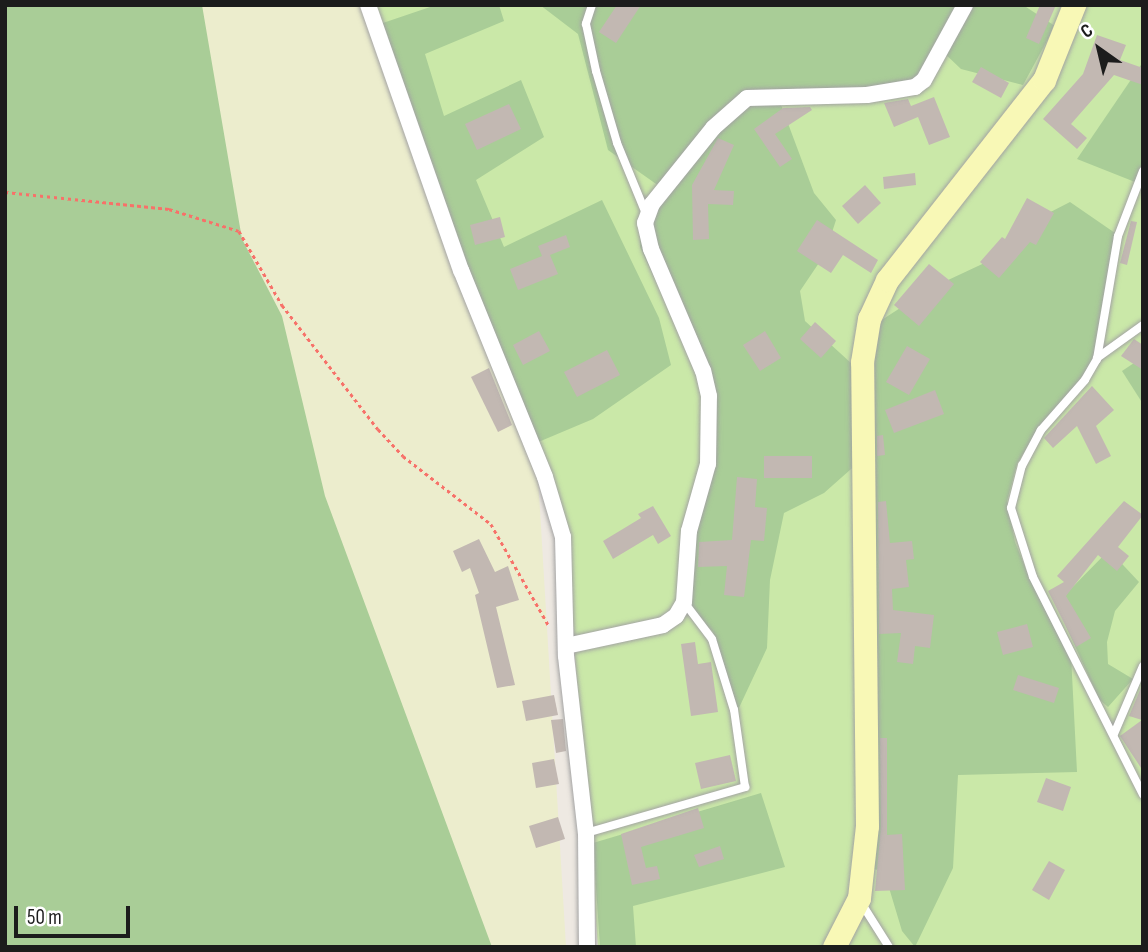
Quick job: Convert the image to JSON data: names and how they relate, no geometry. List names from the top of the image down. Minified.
{"scale_bar":"50 m","north":"top left"}
